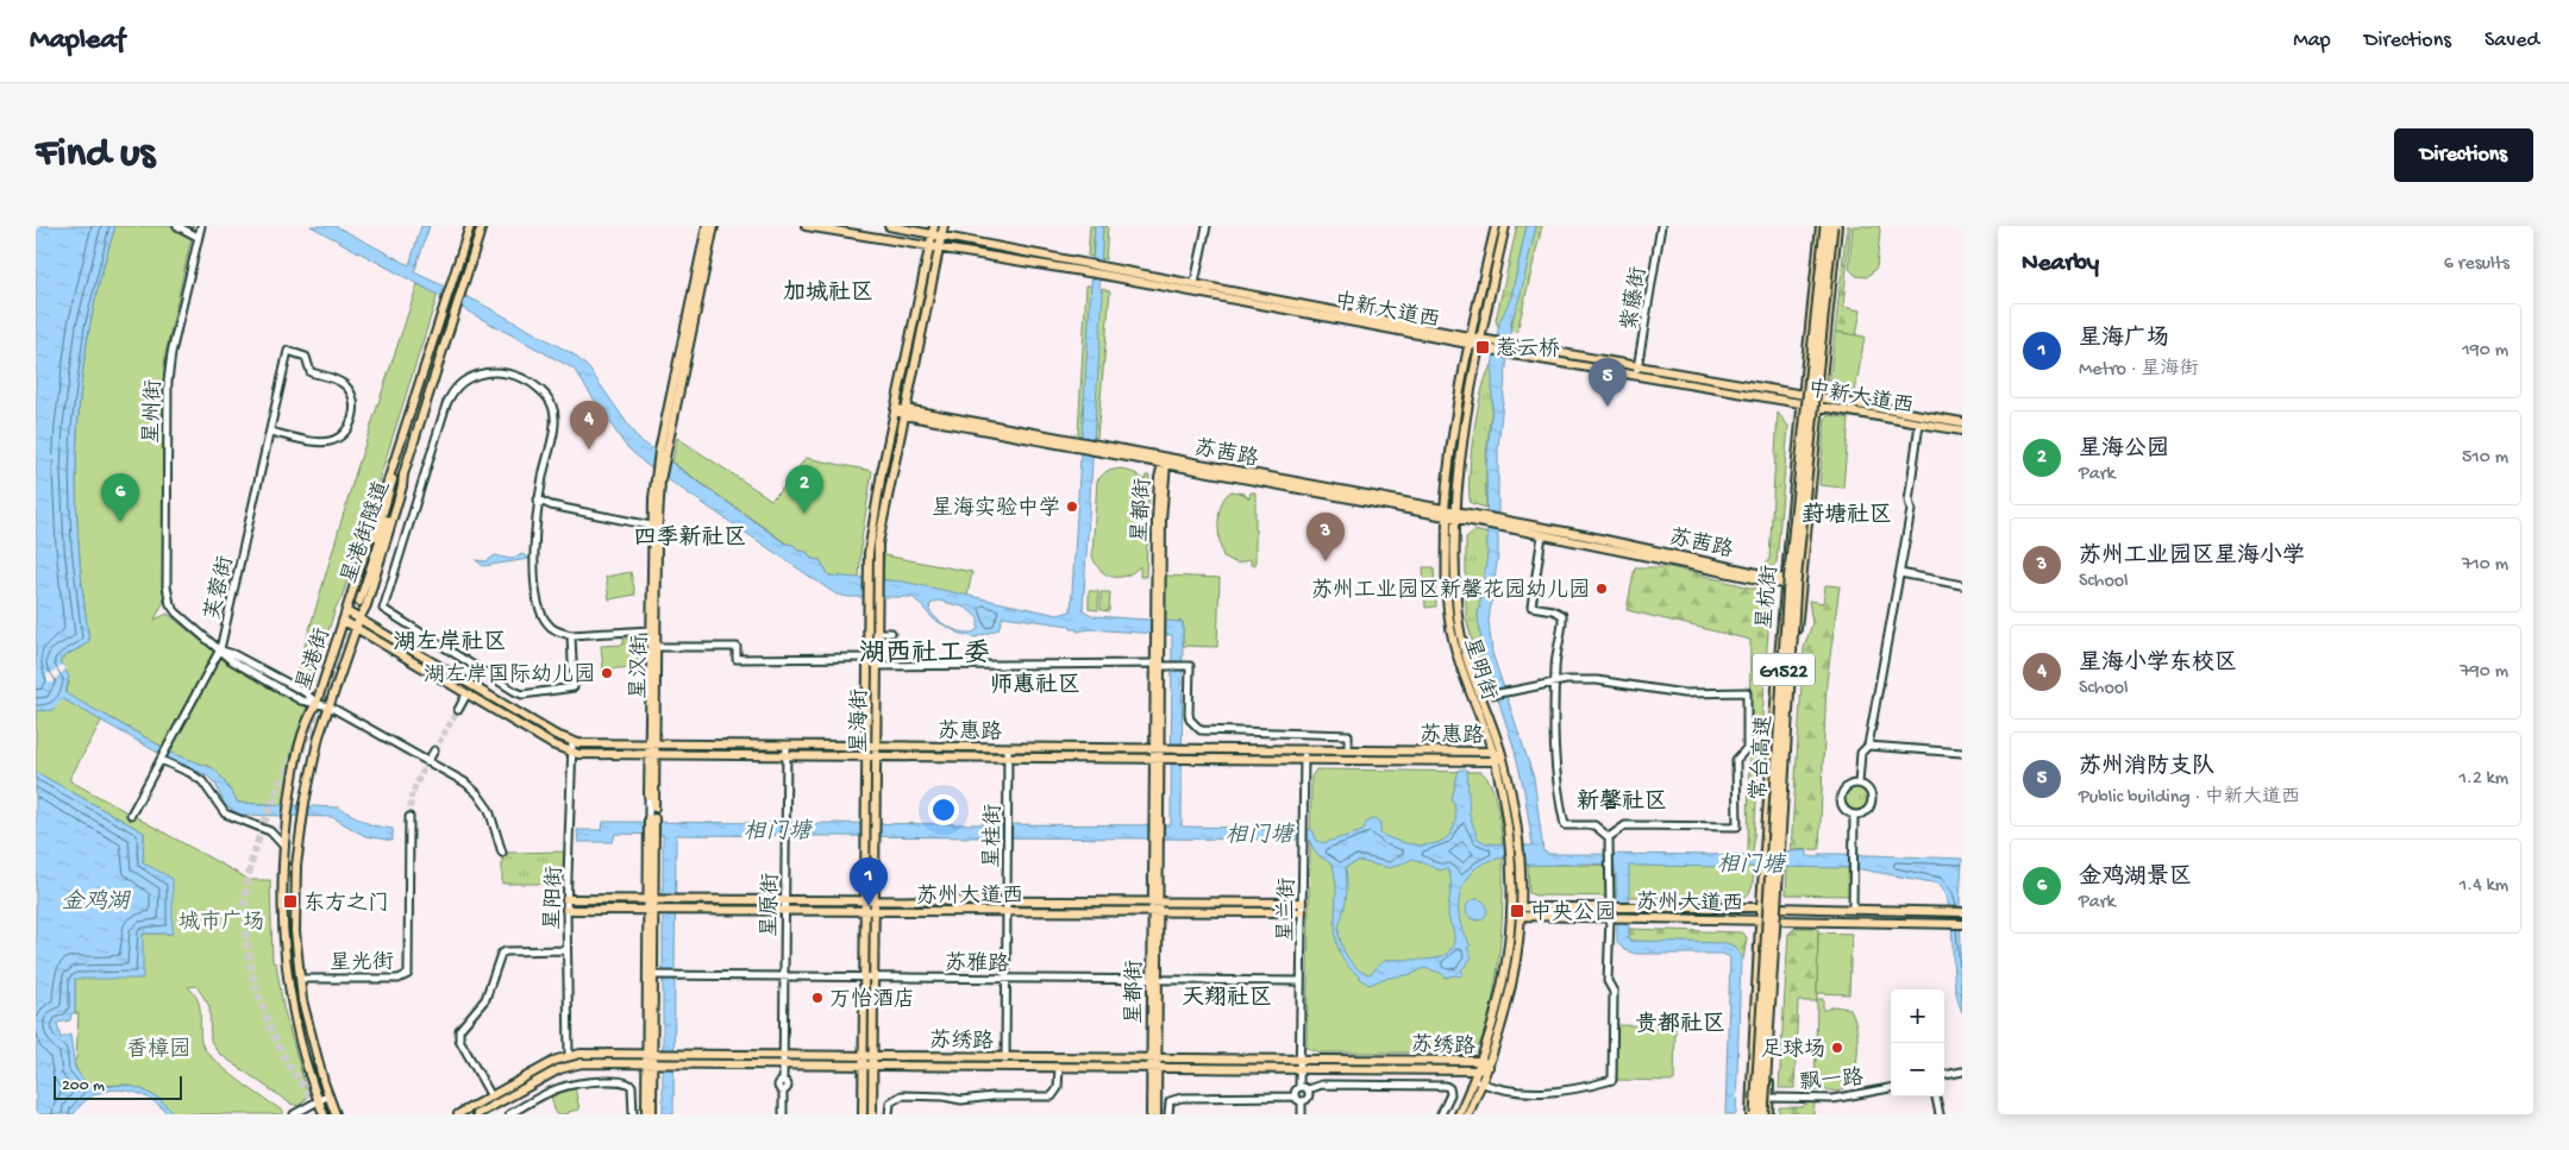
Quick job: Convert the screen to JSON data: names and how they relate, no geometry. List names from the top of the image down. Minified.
{"streets":{"highway":["G1522","常台高速"],"main road":["中新大道西","苏茜路","星都街","星港街隧道","星杭街","星港街","星汉街","星明街","星海街","苏惠路","苏州大道西","苏绣路"],"street":["紫藤街","星州街","芙蓉街","星桂街","星阳街","星原街","星兰街","星光街","苏雅路","飘一路"]},"crossings":[["紫藤街","中新大道西"],["中新大道西","星杭街"],["中新大道西","星明街"],["中新大道西","星海街"],["星州街","芙蓉街"],["星州街","星港街"],["苏茜路","星都街"],["苏茜路","星杭街"],["苏茜路","星明街"],["苏茜路","星海街"],["星都街","苏惠路"],["星都街","苏州大道西"],["星都街","苏雅路"],["星都街","苏绣路"],["星港街隧道","星港街"],["星杭街","苏州大道西"],["星杭街","飘一路"],["星港街","苏惠路"],["星港街","星光街"],["星汉街","苏惠路"],["星汉街","苏州大道西"],["星汉街","苏雅路"],["星汉街","苏绣路"],["星明街","苏惠路"],["星明街","苏州大道西"],["星明街","苏绣路"],["星海街","苏惠路"],["星海街","苏州大道西"],["星海街","苏雅路"],["星海街","苏绣路"],["苏惠路","星桂街"],["苏惠路","星阳街"],["苏惠路","星原街"],["苏惠路","星兰街"],["星桂街","苏州大道西"],["星桂街","苏雅路"],["星桂街","苏绣路"],["苏州大道西","星阳街"],["苏州大道西","星原街"],["苏州大道西","星兰街"],["星阳街","苏绣路"],["星原街","苏雅路"],["星原街","苏绣路"],["星兰街","苏雅路"],["星兰街","苏绣路"]],"districts":["加城社区","葑塘社区","四季新社区","湖左岸社区","湖西社工委","师惠社区","新馨社区","天翔社区","贵都社区"],"water":["相门塘","金鸡湖"],"parks":["城市广场","香樟园"],"places":{"transit":["惹云桥","东方之门","中央公园"],"other":["星海实验中学","苏州工业园区新馨花园幼儿园","湖左岸国际幼儿园","万怡酒店","足球场"]},"scale_bar":"200 m","page":{"header":"Mapleaf","nav":["Map","Directions","Saved"],"buttons":"Directions","title":"Find us","heading":["Nearby","6 results"],"list":[{"mark":"1","name":"星海广场","note":"Metro · 星海街","value":"190 m"},{"mark":"2","name":"星海公园","note":"Park","value":"510 m"},{"mark":"3","name":"苏州工业园区星海小学","note":"School","value":"710 m"},{"mark":"4","name":"星海小学东校区","note":"School","value":"790 m"},{"mark":"5","name":"苏州消防支队","note":"Public building · 中新大道西","value":"1.2 km"},{"mark":"6","name":"金鸡湖景区","note":"Park","value":"1.4 km"}],"pins":["5","4","2","6","3","1"],"map_buttons":["+","−"],"scale":"200 m"}}
